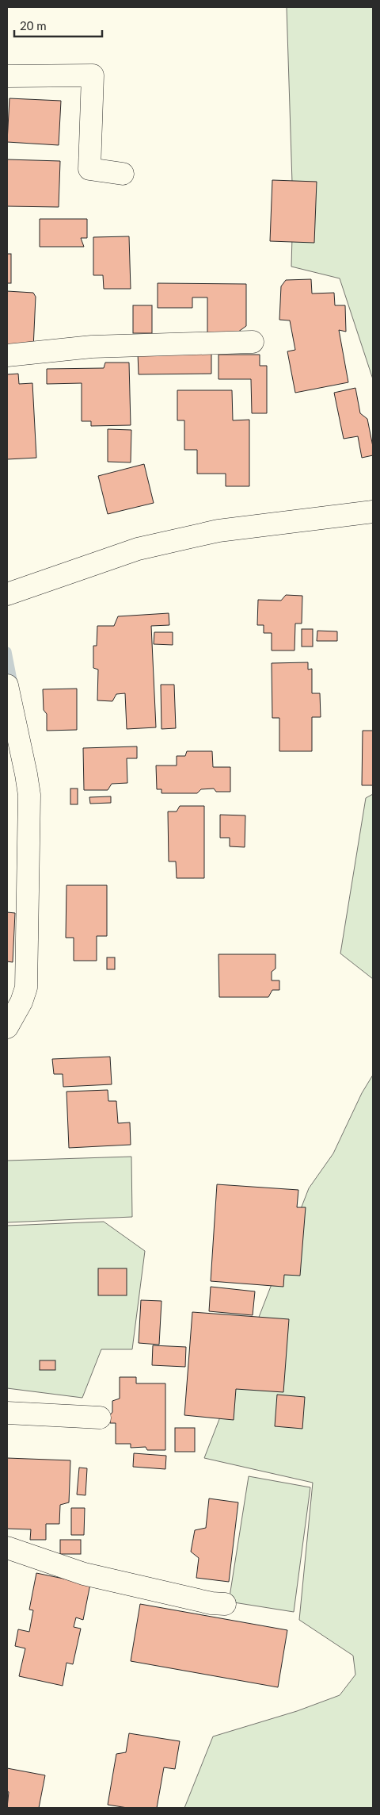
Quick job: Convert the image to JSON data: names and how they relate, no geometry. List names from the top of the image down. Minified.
{"scale_bar":"20 m"}
